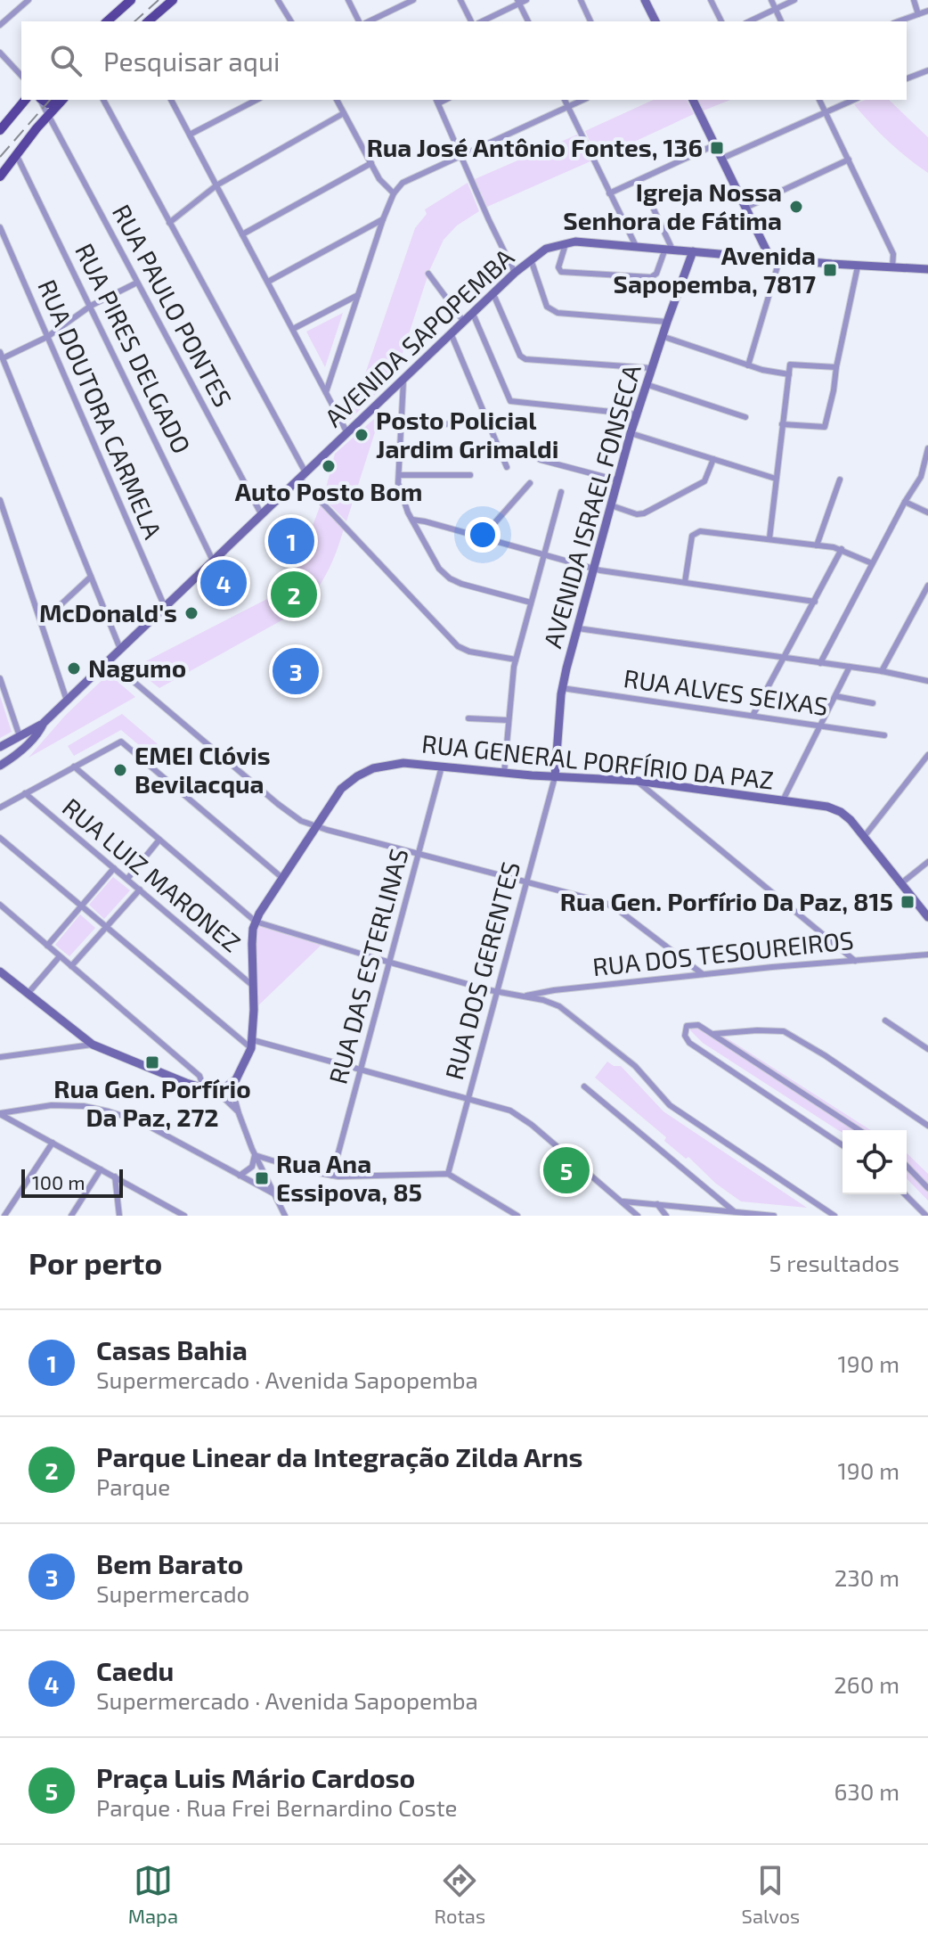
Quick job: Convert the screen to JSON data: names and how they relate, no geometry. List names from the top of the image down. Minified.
{"streets":{"street":["RUA PAULO PONTES","AVENIDA SAPOPEMBA","RUA PIRES DELGADO","RUA DOUTORA CARMELA","AVENIDA ISRAEL FONSECA","RUA ALVES SEIXAS","RUA GENERAL PORFÍRIO DA PAZ","RUA LUIZ MARONEZ","RUA DOS TESOUREIROS","RUA DAS ESTERLINAS","RUA DOS GERENTES"]},"crossings":[["RUA PAULO PONTES","AVENIDA SAPOPEMBA"],["AVENIDA SAPOPEMBA","RUA PIRES DELGADO"],["AVENIDA SAPOPEMBA","RUA DOUTORA CARMELA"],["AVENIDA SAPOPEMBA","AVENIDA ISRAEL FONSECA"],["AVENIDA ISRAEL FONSECA","RUA ALVES SEIXAS"],["AVENIDA ISRAEL FONSECA","RUA GENERAL PORFÍRIO DA PAZ"],["AVENIDA ISRAEL FONSECA","RUA DOS GERENTES"],["RUA GENERAL PORFÍRIO DA PAZ","RUA LUIZ MARONEZ"],["RUA GENERAL PORFÍRIO DA PAZ","RUA DAS ESTERLINAS"],["RUA GENERAL PORFÍRIO DA PAZ","RUA DOS GERENTES"]],"places":{"transit":["Rua José Antônio Fontes, 136","Avenida Sapopemba, 7817","Rua Gen. Porfírio Da Paz, 815","Rua Gen. Porfírio Da Paz, 272","Rua Ana Essipova, 85"],"other":["Igreja Nossa Senhora de Fátima","Posto Policial Jardim Grimaldi","Auto Posto Bom","McDonald's","Nagumo","EMEI Clóvis Bevilacqua"]},"scale_bar":"100 m","page":{"search":"Pesquisar aqui","pins":["1","4","2","3","5"],"scale":"100 m","heading":["Por perto","5 resultados"],"list":[{"mark":"1","name":"Casas Bahia","note":"Supermercado · Avenida Sapopemba","value":"190 m"},{"mark":"2","name":"Parque Linear da Integração Zilda Arns","note":"Parque","value":"190 m"},{"mark":"3","name":"Bem Barato","note":"Supermercado","value":"230 m"},{"mark":"4","name":"Caedu","note":"Supermercado · Avenida Sapopemba","value":"260 m"},{"mark":"5","name":"Praça Luis Mário Cardoso","note":"Parque · Rua Frei Bernardino Coste","value":"630 m"}],"nav":["Mapa","Rotas","Salvos"]}}
